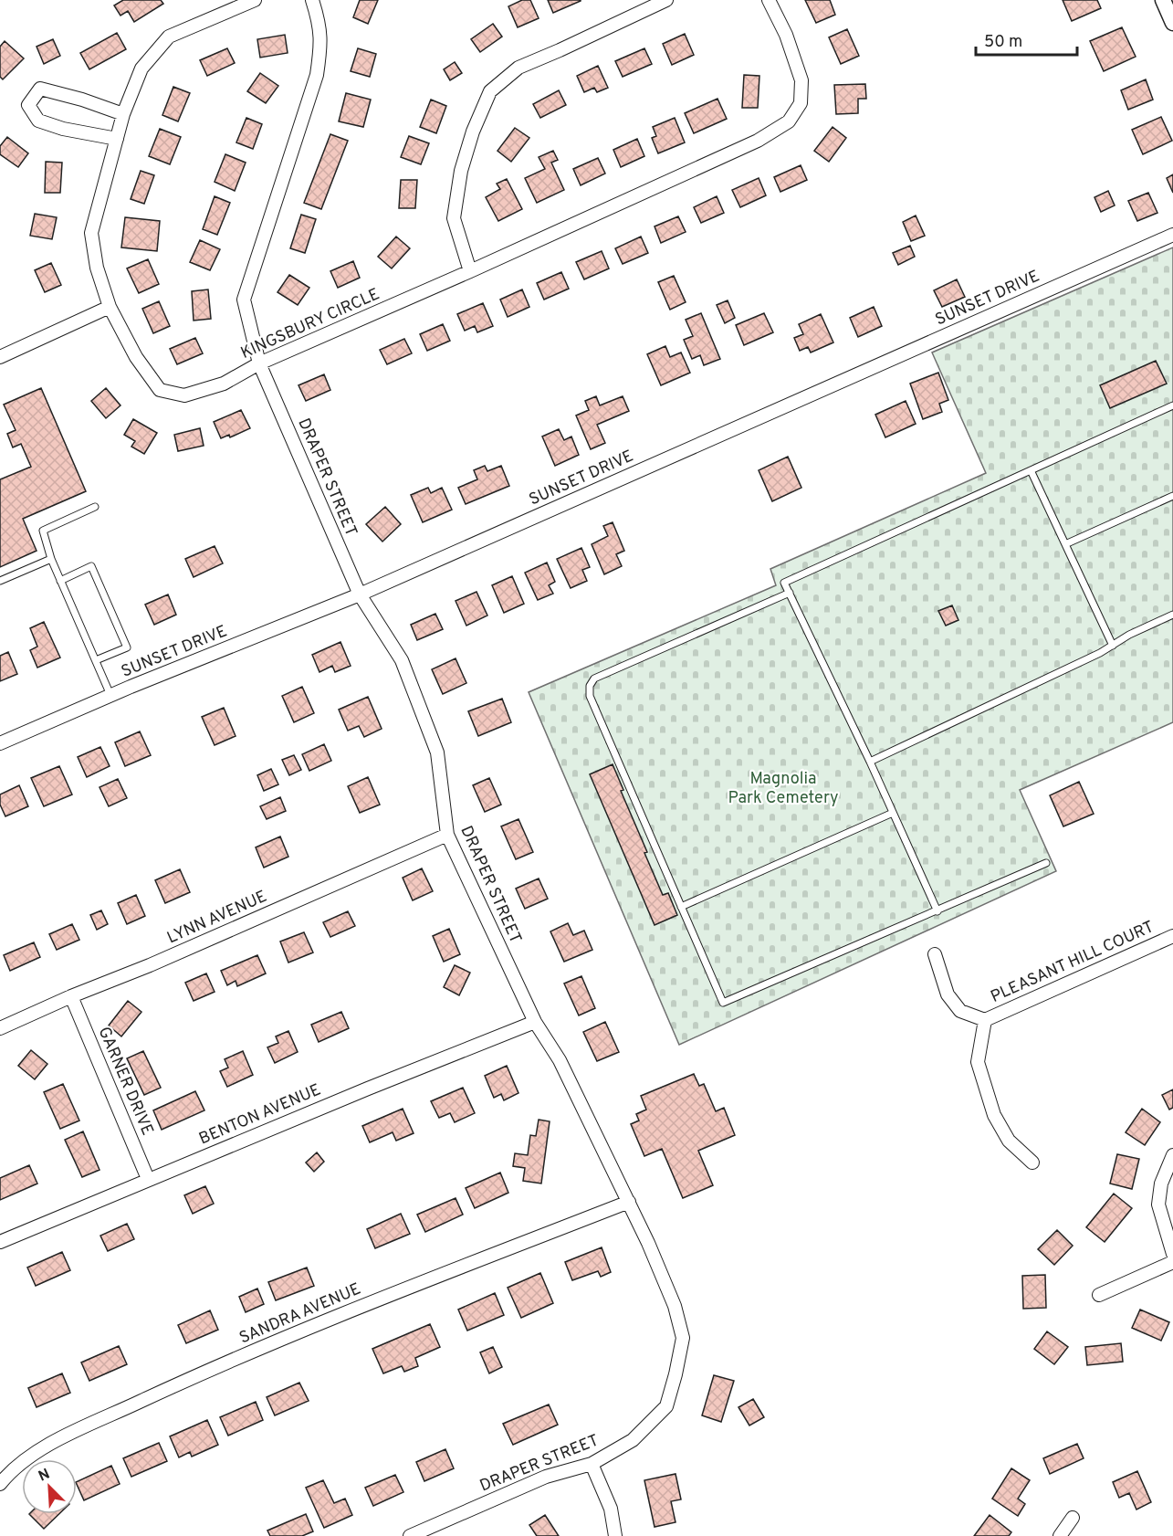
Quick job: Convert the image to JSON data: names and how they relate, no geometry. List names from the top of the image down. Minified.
{"streets":{"street":["SUNSET DRIVE","KINGSBURY CIRCLE","DRAPER STREET","LYNN AVENUE","PLEASANT HILL COURT","GARNER DRIVE","BENTON AVENUE","SANDRA AVENUE"]},"crossings":[["SUNSET DRIVE","DRAPER STREET"],["KINGSBURY CIRCLE","DRAPER STREET"],["DRAPER STREET","LYNN AVENUE"],["DRAPER STREET","BENTON AVENUE"],["DRAPER STREET","SANDRA AVENUE"],["LYNN AVENUE","GARNER DRIVE"],["GARNER DRIVE","BENTON AVENUE"]],"parks":["Magnolia Park Cemetery"],"scale_bar":"50 m","north":"top left"}
